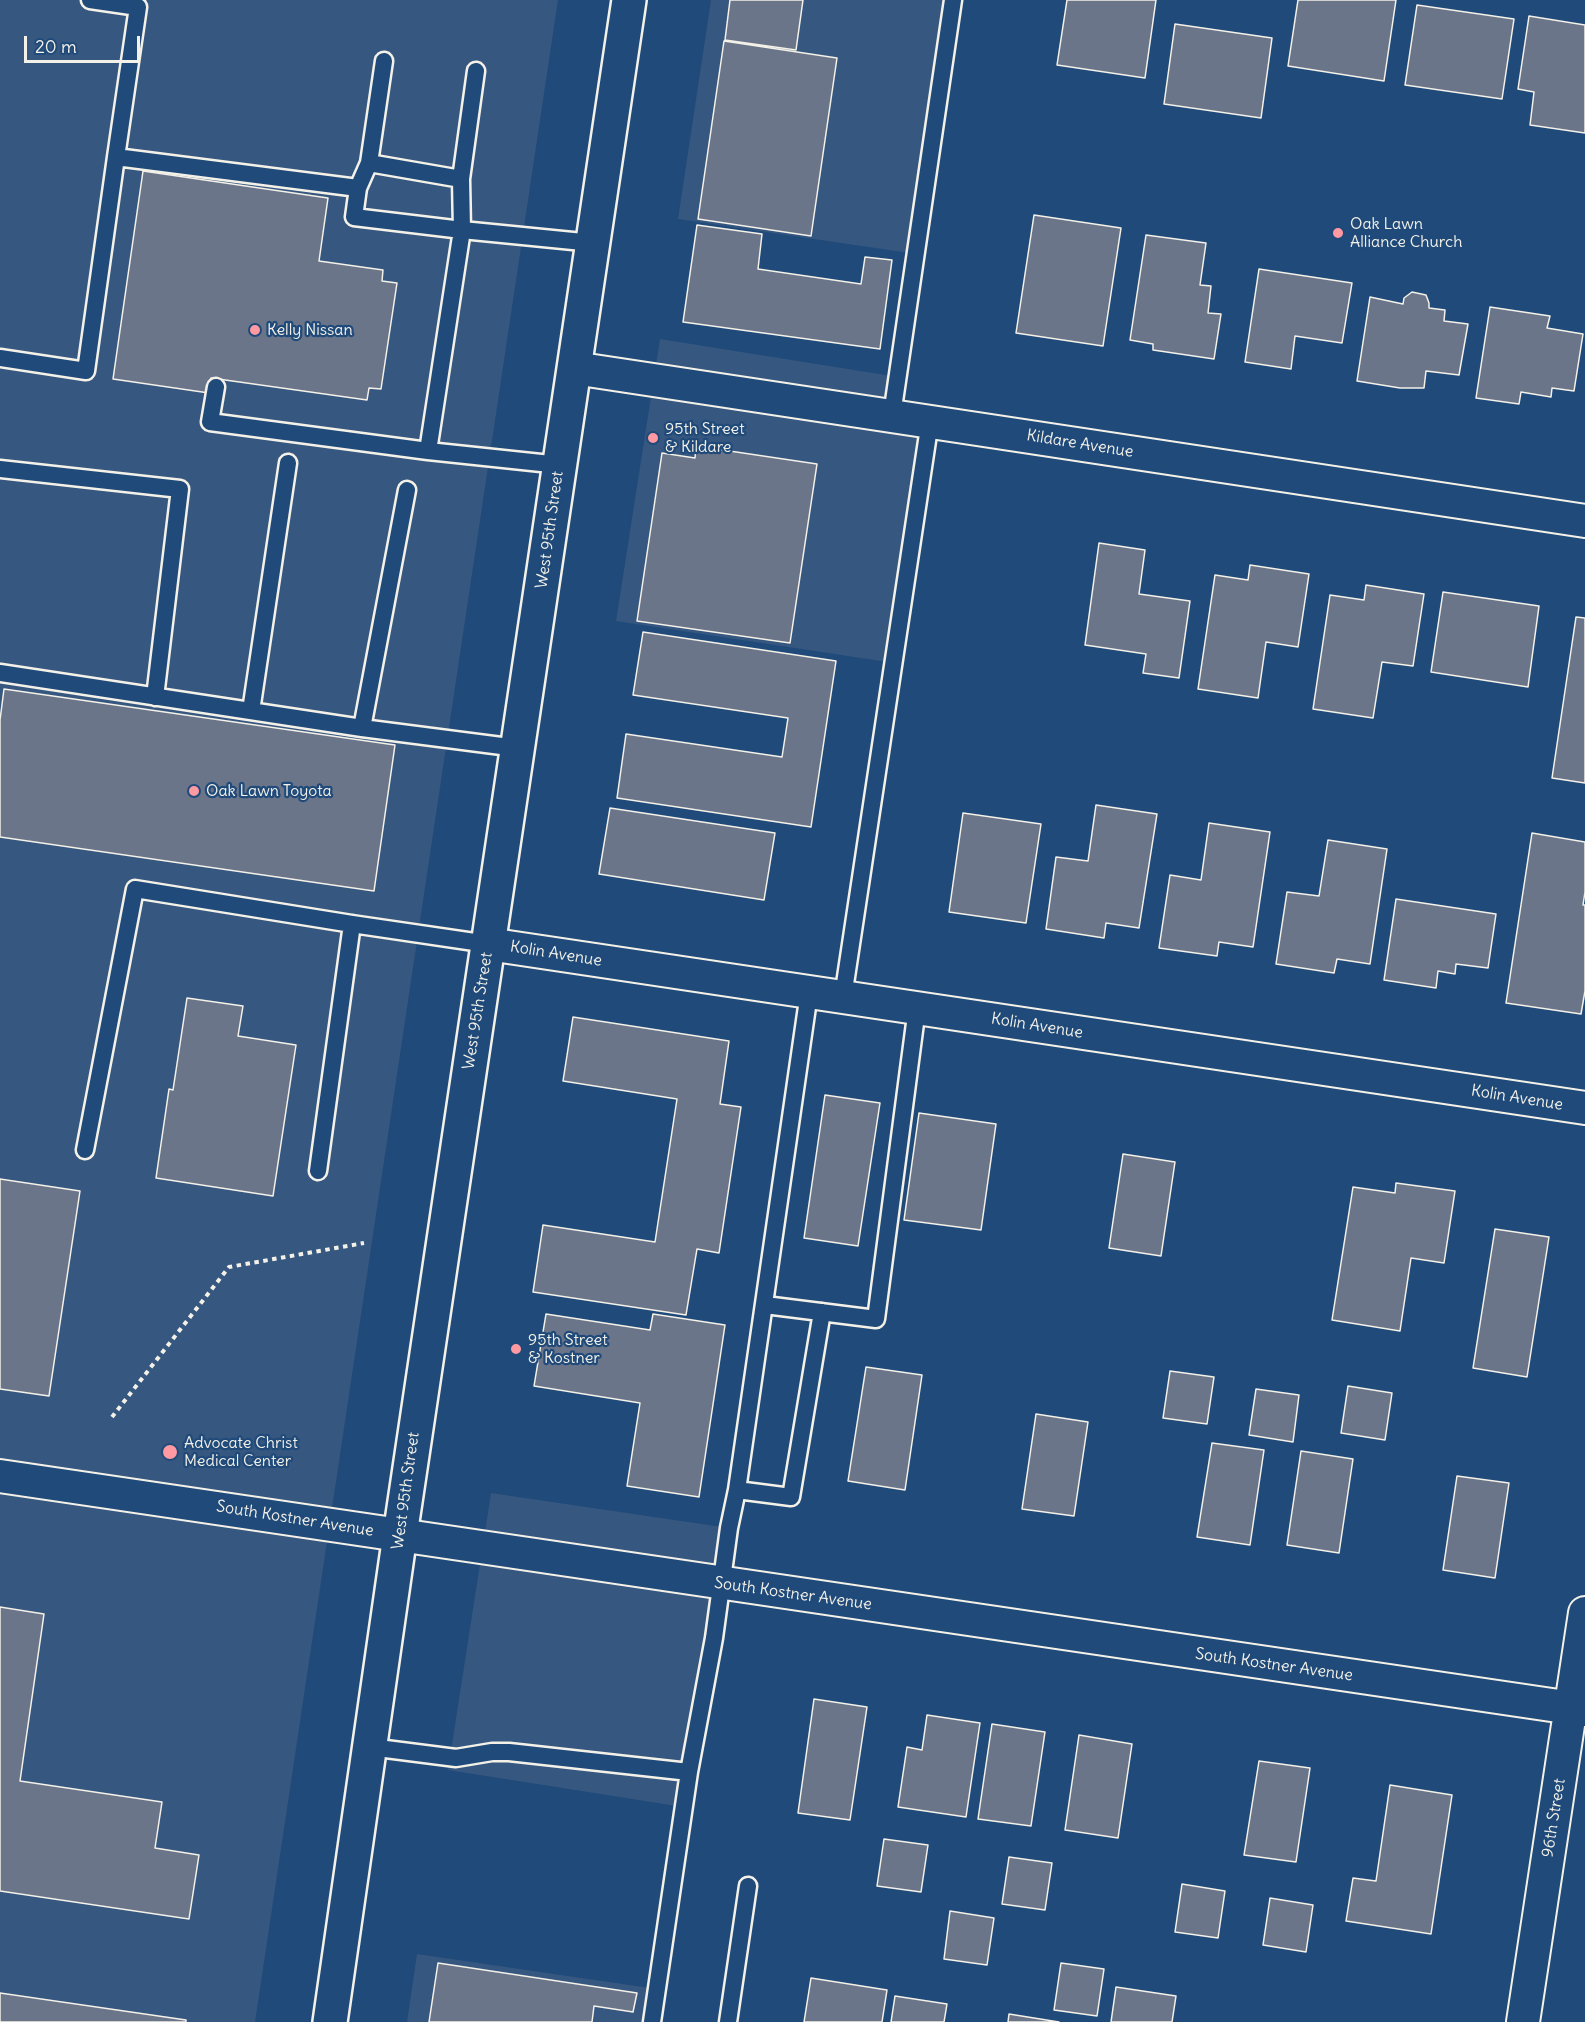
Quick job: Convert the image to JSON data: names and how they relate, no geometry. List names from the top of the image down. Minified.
{"streets":{"main road":["West 95th Street"],"street":["Kildare Avenue","Kolin Avenue","South Kostner Avenue","96th Street"]},"crossings":[["Kildare Avenue","West 95th Street"],["West 95th Street","Kolin Avenue"],["West 95th Street","South Kostner Avenue"],["South Kostner Avenue","96th Street"]],"places":["Oak Lawn Alliance Church","Kelly Nissan","95th Street & Kildare","Oak Lawn Toyota","95th Street & Kostner","Advocate Christ Medical Center"],"scale_bar":"20 m"}
